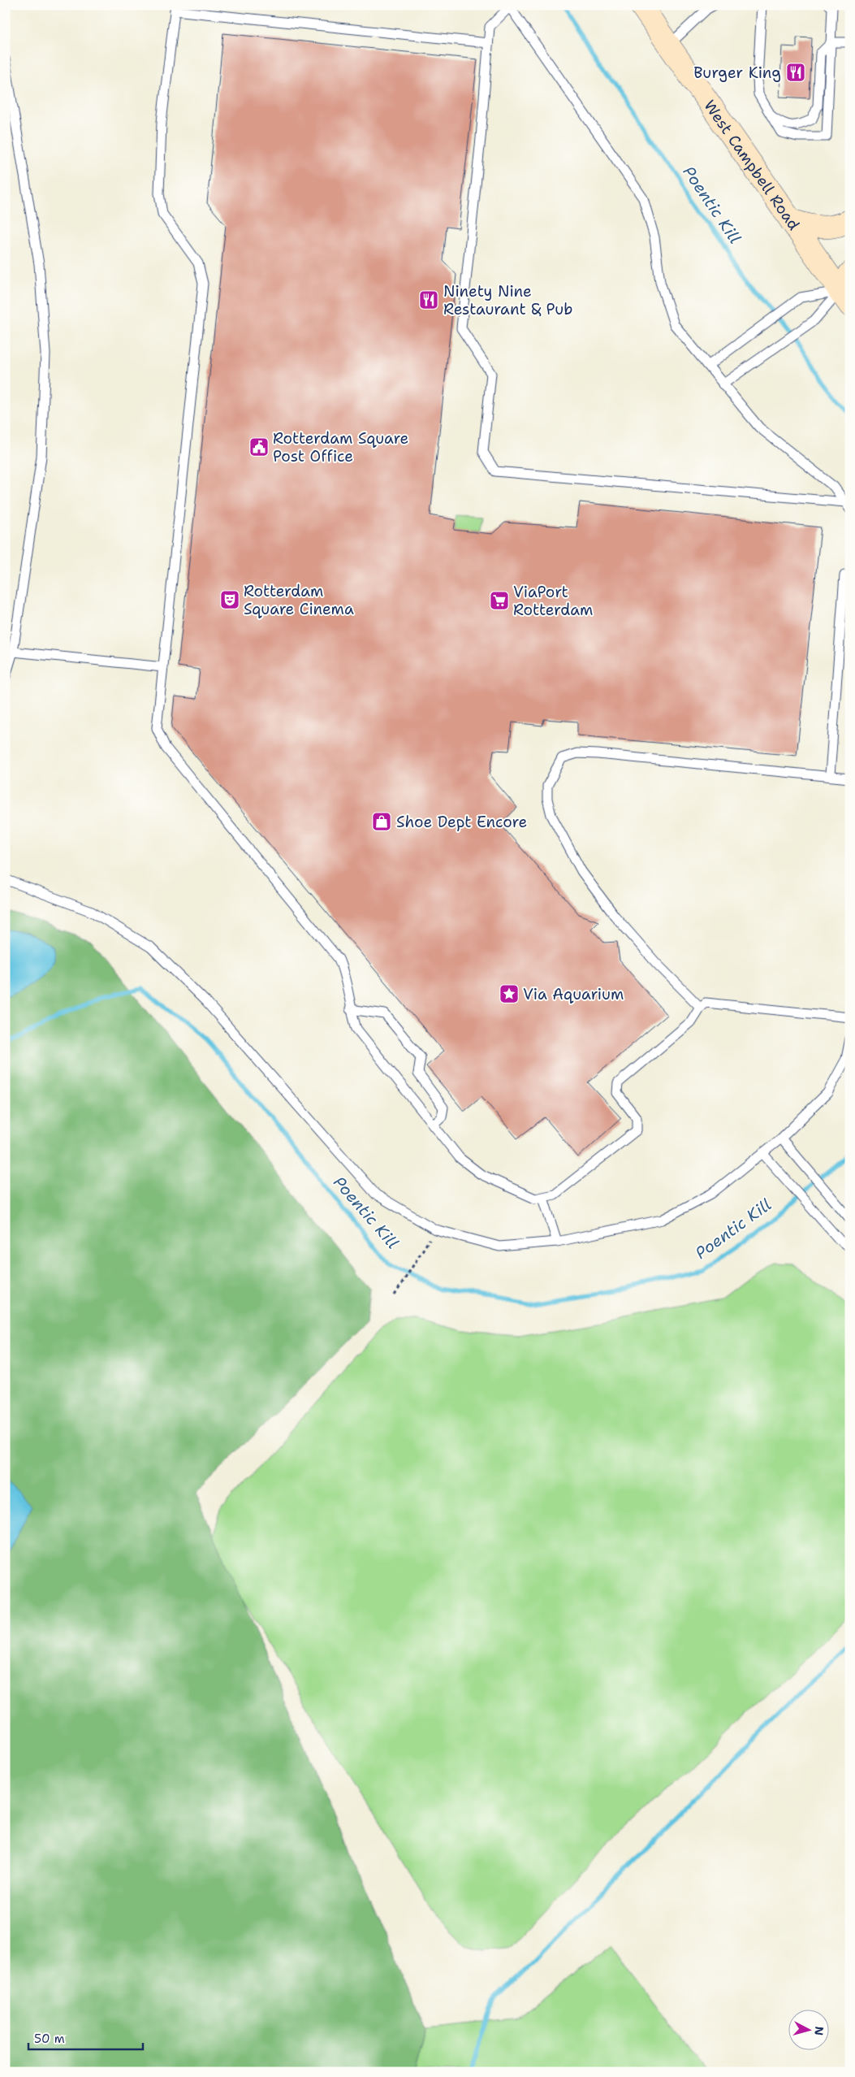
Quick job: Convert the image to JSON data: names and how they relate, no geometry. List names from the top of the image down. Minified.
{"streets":{"main road":["West Campbell Road"]},"water":["Poentic Kill"],"places":{"restaurant":["Burger King","Ninety Nine Restaurant & Pub"],"public building":["Rotterdam Square Post Office"],"theatre":["Rotterdam Square Cinema"],"supermarket":["ViaPort Rotterdam"],"shop":["Shoe Dept Encore"],"place":["Via Aquarium"]},"scale_bar":"50 m","north":"right"}
